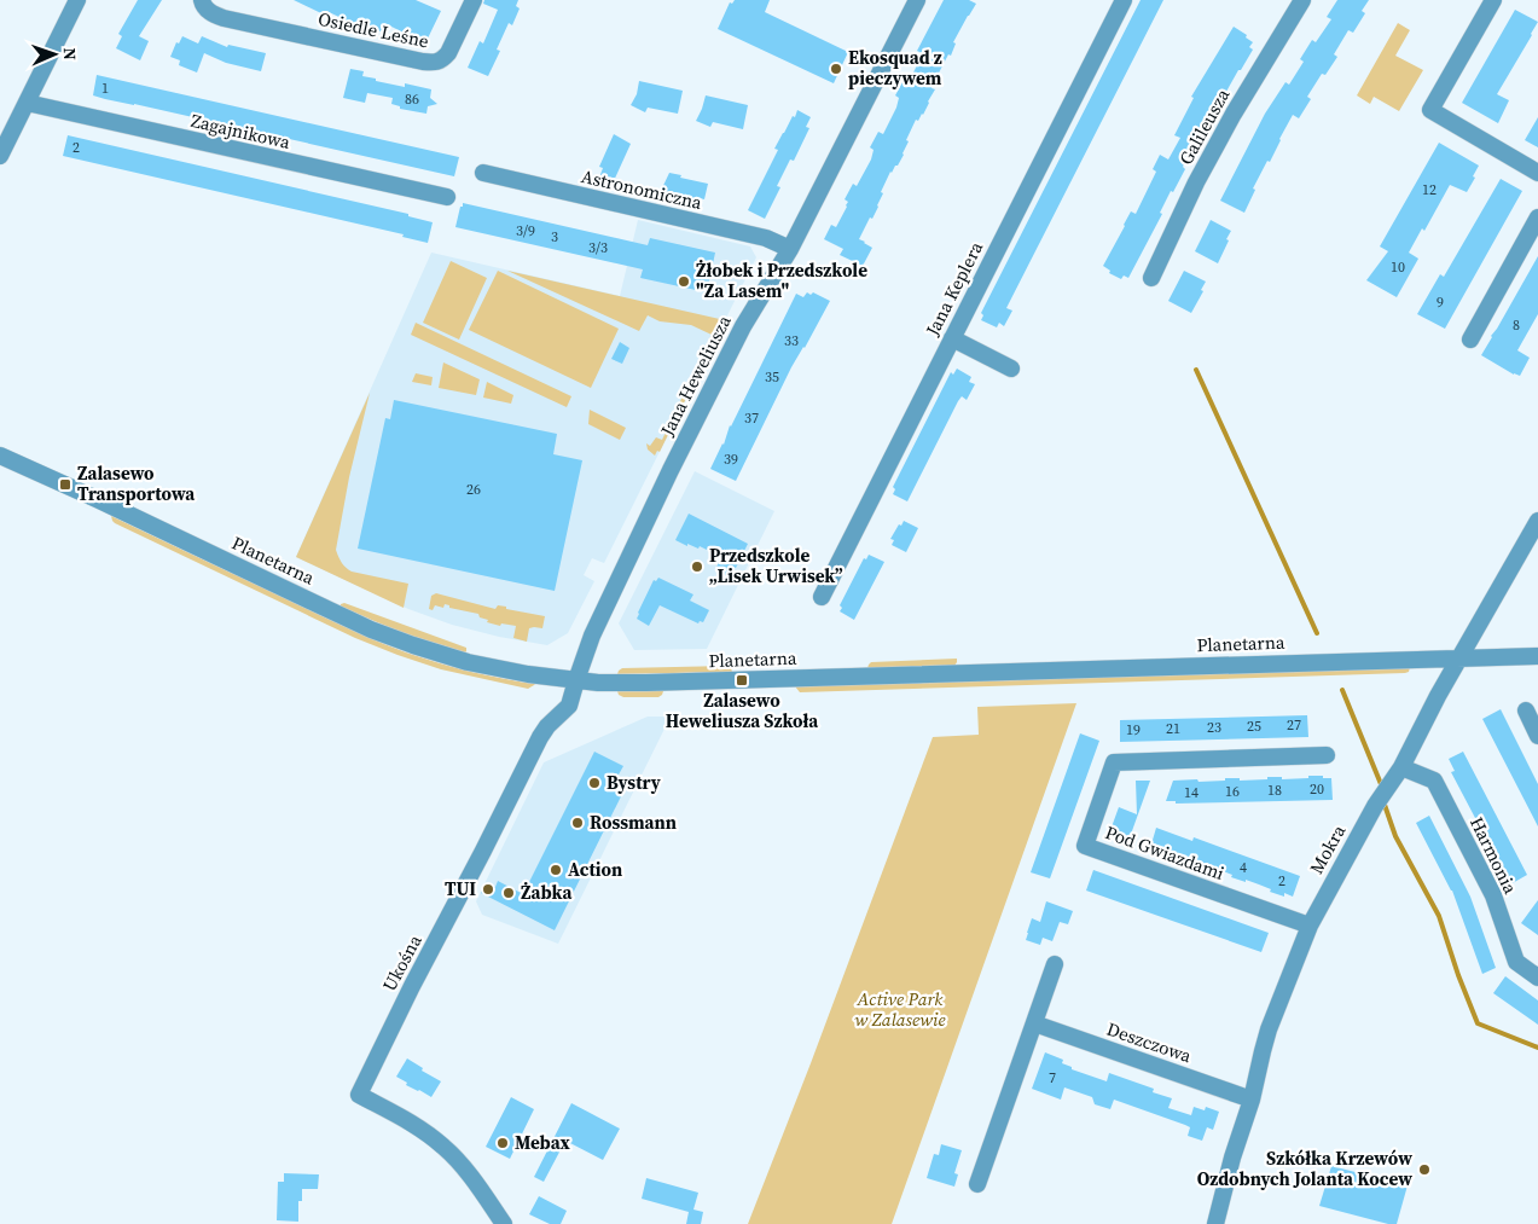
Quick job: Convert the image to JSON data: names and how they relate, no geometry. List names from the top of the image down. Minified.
{"streets":{"street":["Osiedle Leśne","Galileusza","Zagajnikowa","Astronomiczna","Jana Keplera","Jana Heweliusza","Planetarna","Mokra","Pod Gwiazdami","Harmonia","Ukośna","Deszczowa"]},"crossings":[["Astronomiczna","Jana Heweliusza"],["Jana Heweliusza","Planetarna"],["Jana Heweliusza","Ukośna"],["Planetarna","Mokra"],["Planetarna","Ukośna"],["Mokra","Pod Gwiazdami"],["Mokra","Harmonia"],["Mokra","Deszczowa"]],"parks":["Active Park w Zalasewie"],"places":{"other":["Ekosquad z pieczywem","Żłobek i Przedszkole \"Za Lasem\"","Przedszkole „Lisek Urwisek”","Bystry","Rossmann","Action","TUI","Żabka","Mebax","Szkółka Krzewów Ozdobnych Jolanta Kocew"],"transit":["Zalasewo Transportowa","Zalasewo Heweliusza Szkoła"]},"house_numbers":["1","86","2","12","3/9","3","3/3","10","9","8","33","35","37","39","26","27","25","23","21","19","20","18","16","14","4","2","7"],"north":"right"}
